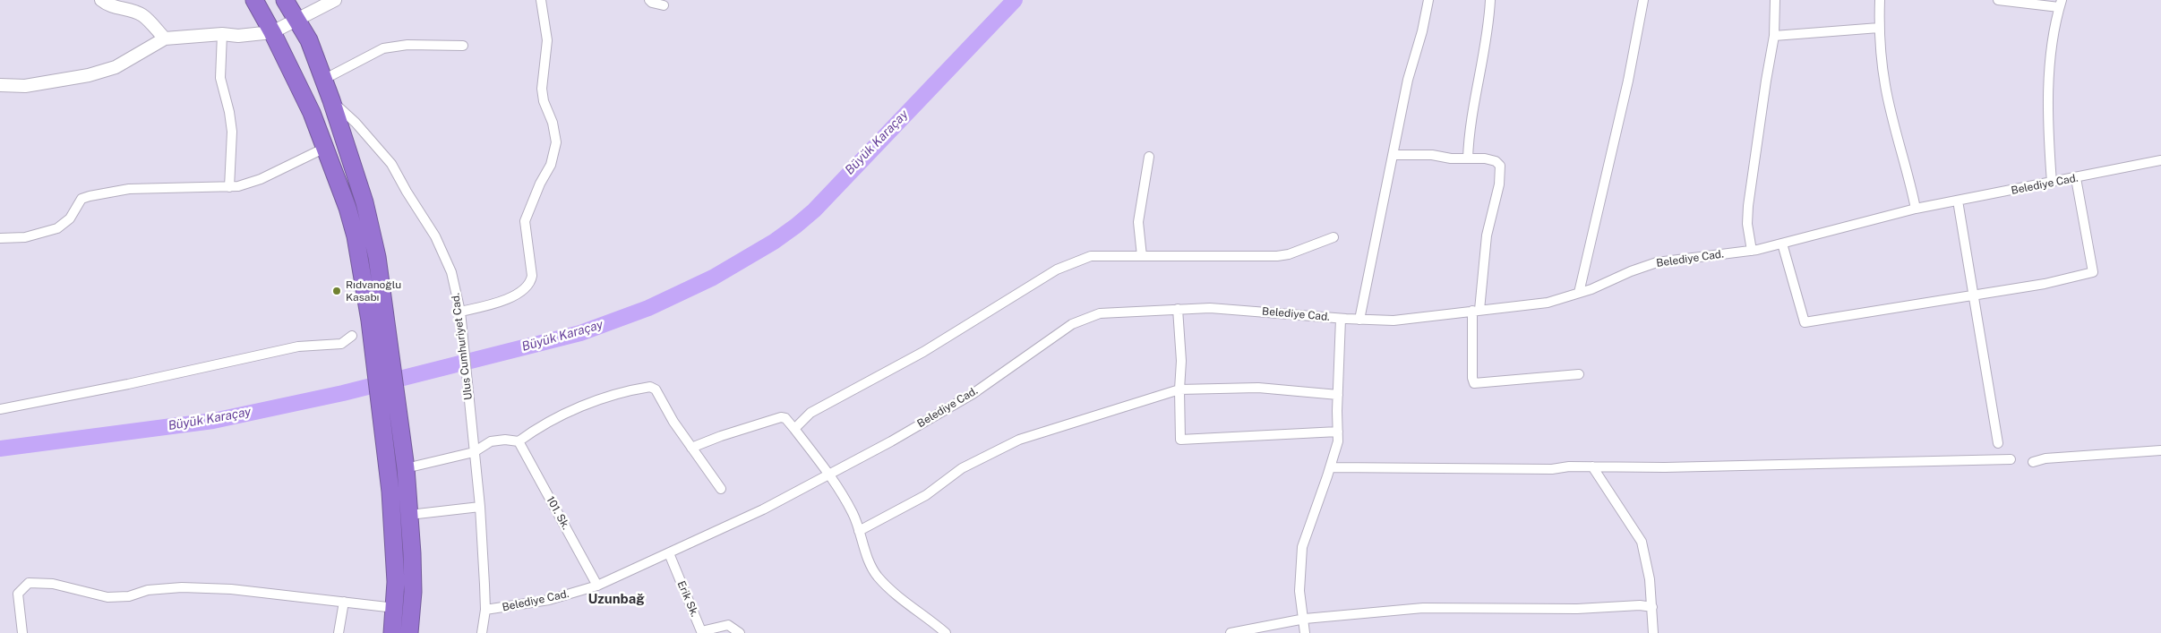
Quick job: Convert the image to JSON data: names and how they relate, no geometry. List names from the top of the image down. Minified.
{"streets":{"street":["Belediye Cad.","Ulus Cumhuriyet Cad.","101. Sk.","Erik Sk."]},"crossings":[["Belediye Cad.","Ulus Cumhuriyet Cad."],["Belediye Cad.","101. Sk."],["Belediye Cad.","Erik Sk."]],"districts":["Uzunbağ"],"water":["Büyük Karaçay"],"places":["Rıdvanoğlu Kasabı"]}
